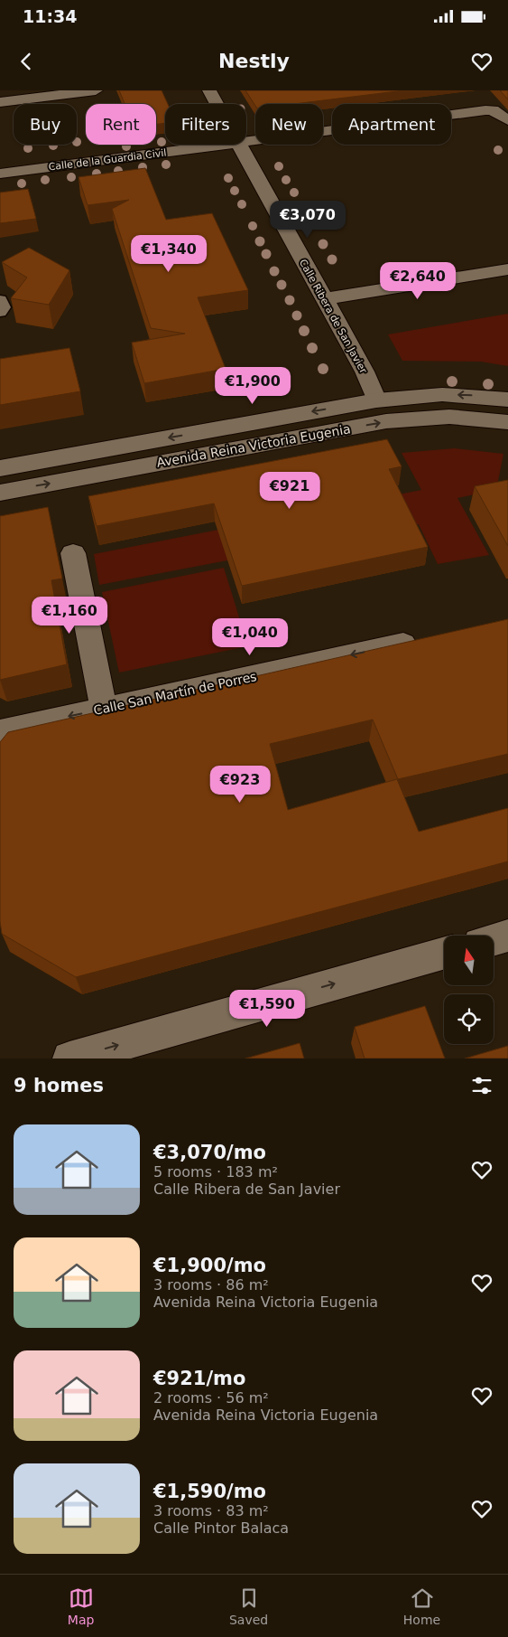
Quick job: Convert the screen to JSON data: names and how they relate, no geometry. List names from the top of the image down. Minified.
{"streets":{"street":["Calle de la Guardia Civil","Calle Ribera de San Javier","Avenida Reina Victoria Eugenia","Calle San Martín de Porres"]},"crossings":[["Calle Ribera de San Javier","Avenida Reina Victoria Eugenia"]],"one_way":["Calle San Martín de Porres"],"north":"top","page":{"status":"11:34","header":"Nestly","chip":["Buy","Rent","Filters","New","Apartment"],"price":["€3,070","€1,340","€2,640","€1,900","€921","€1,160","€1,040","€923","€1,590"],"heading":"9 homes","list":[{"name":"€3,070/mo","note":"5 rooms · 183 m² · Calle Ribera de San Javier"},{"name":"€1,900/mo","note":"3 rooms · 86 m² · Avenida Reina Victoria Eugenia"},{"name":"€921/mo","note":"2 rooms · 56 m² · Avenida Reina Victoria Eugenia"},{"name":"€1,590/mo","note":"3 rooms · 83 m² · Calle Pintor Balaca"}],"tabs":["Map","Saved","Home"]}}
